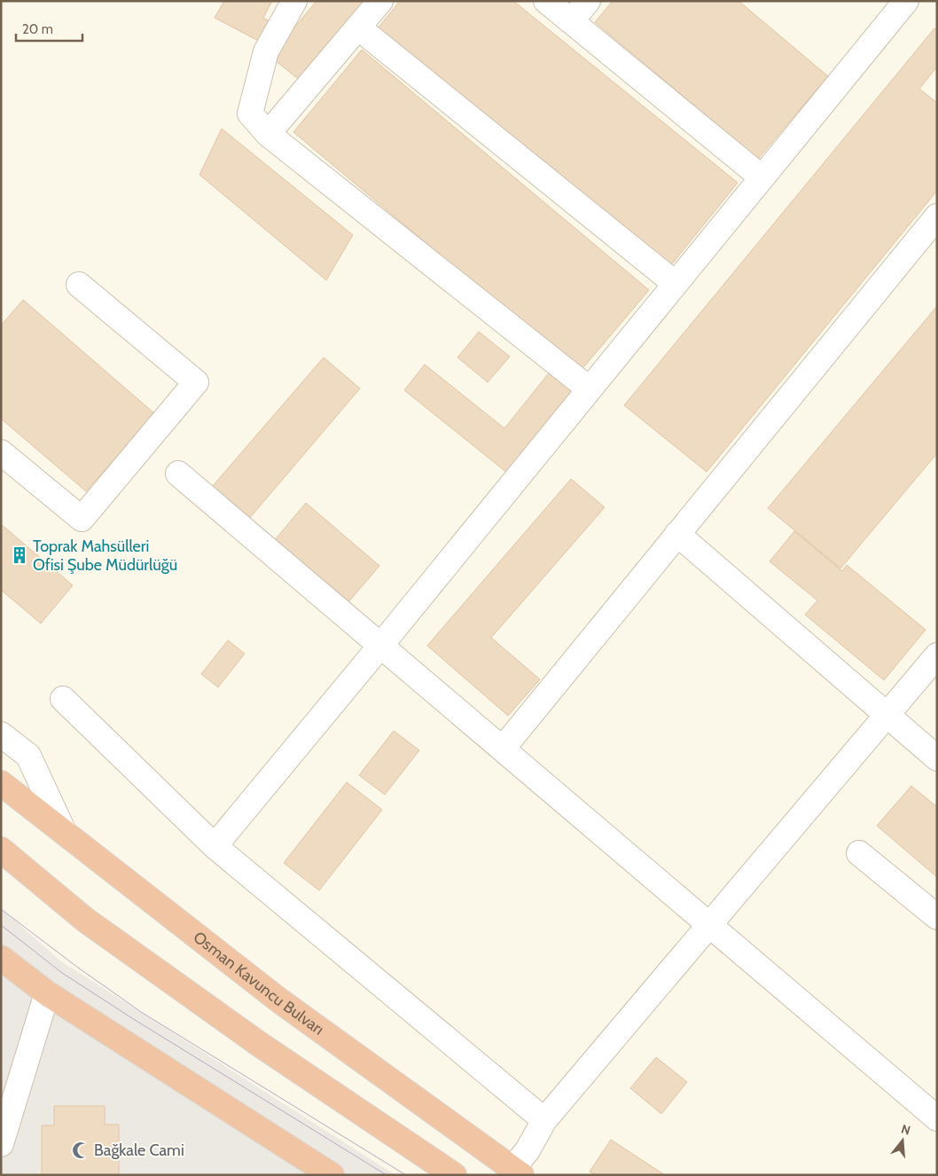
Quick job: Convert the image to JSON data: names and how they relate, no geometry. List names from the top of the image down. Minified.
{"streets":{"highway":["Osman Kavuncu Bulvarı"]},"places":{"building":["Toprak Mahsülleri Ofisi Şube Müdürlüğü"],"mosque":["Bağkale Cami"]},"scale_bar":"20 m","north":"top"}
